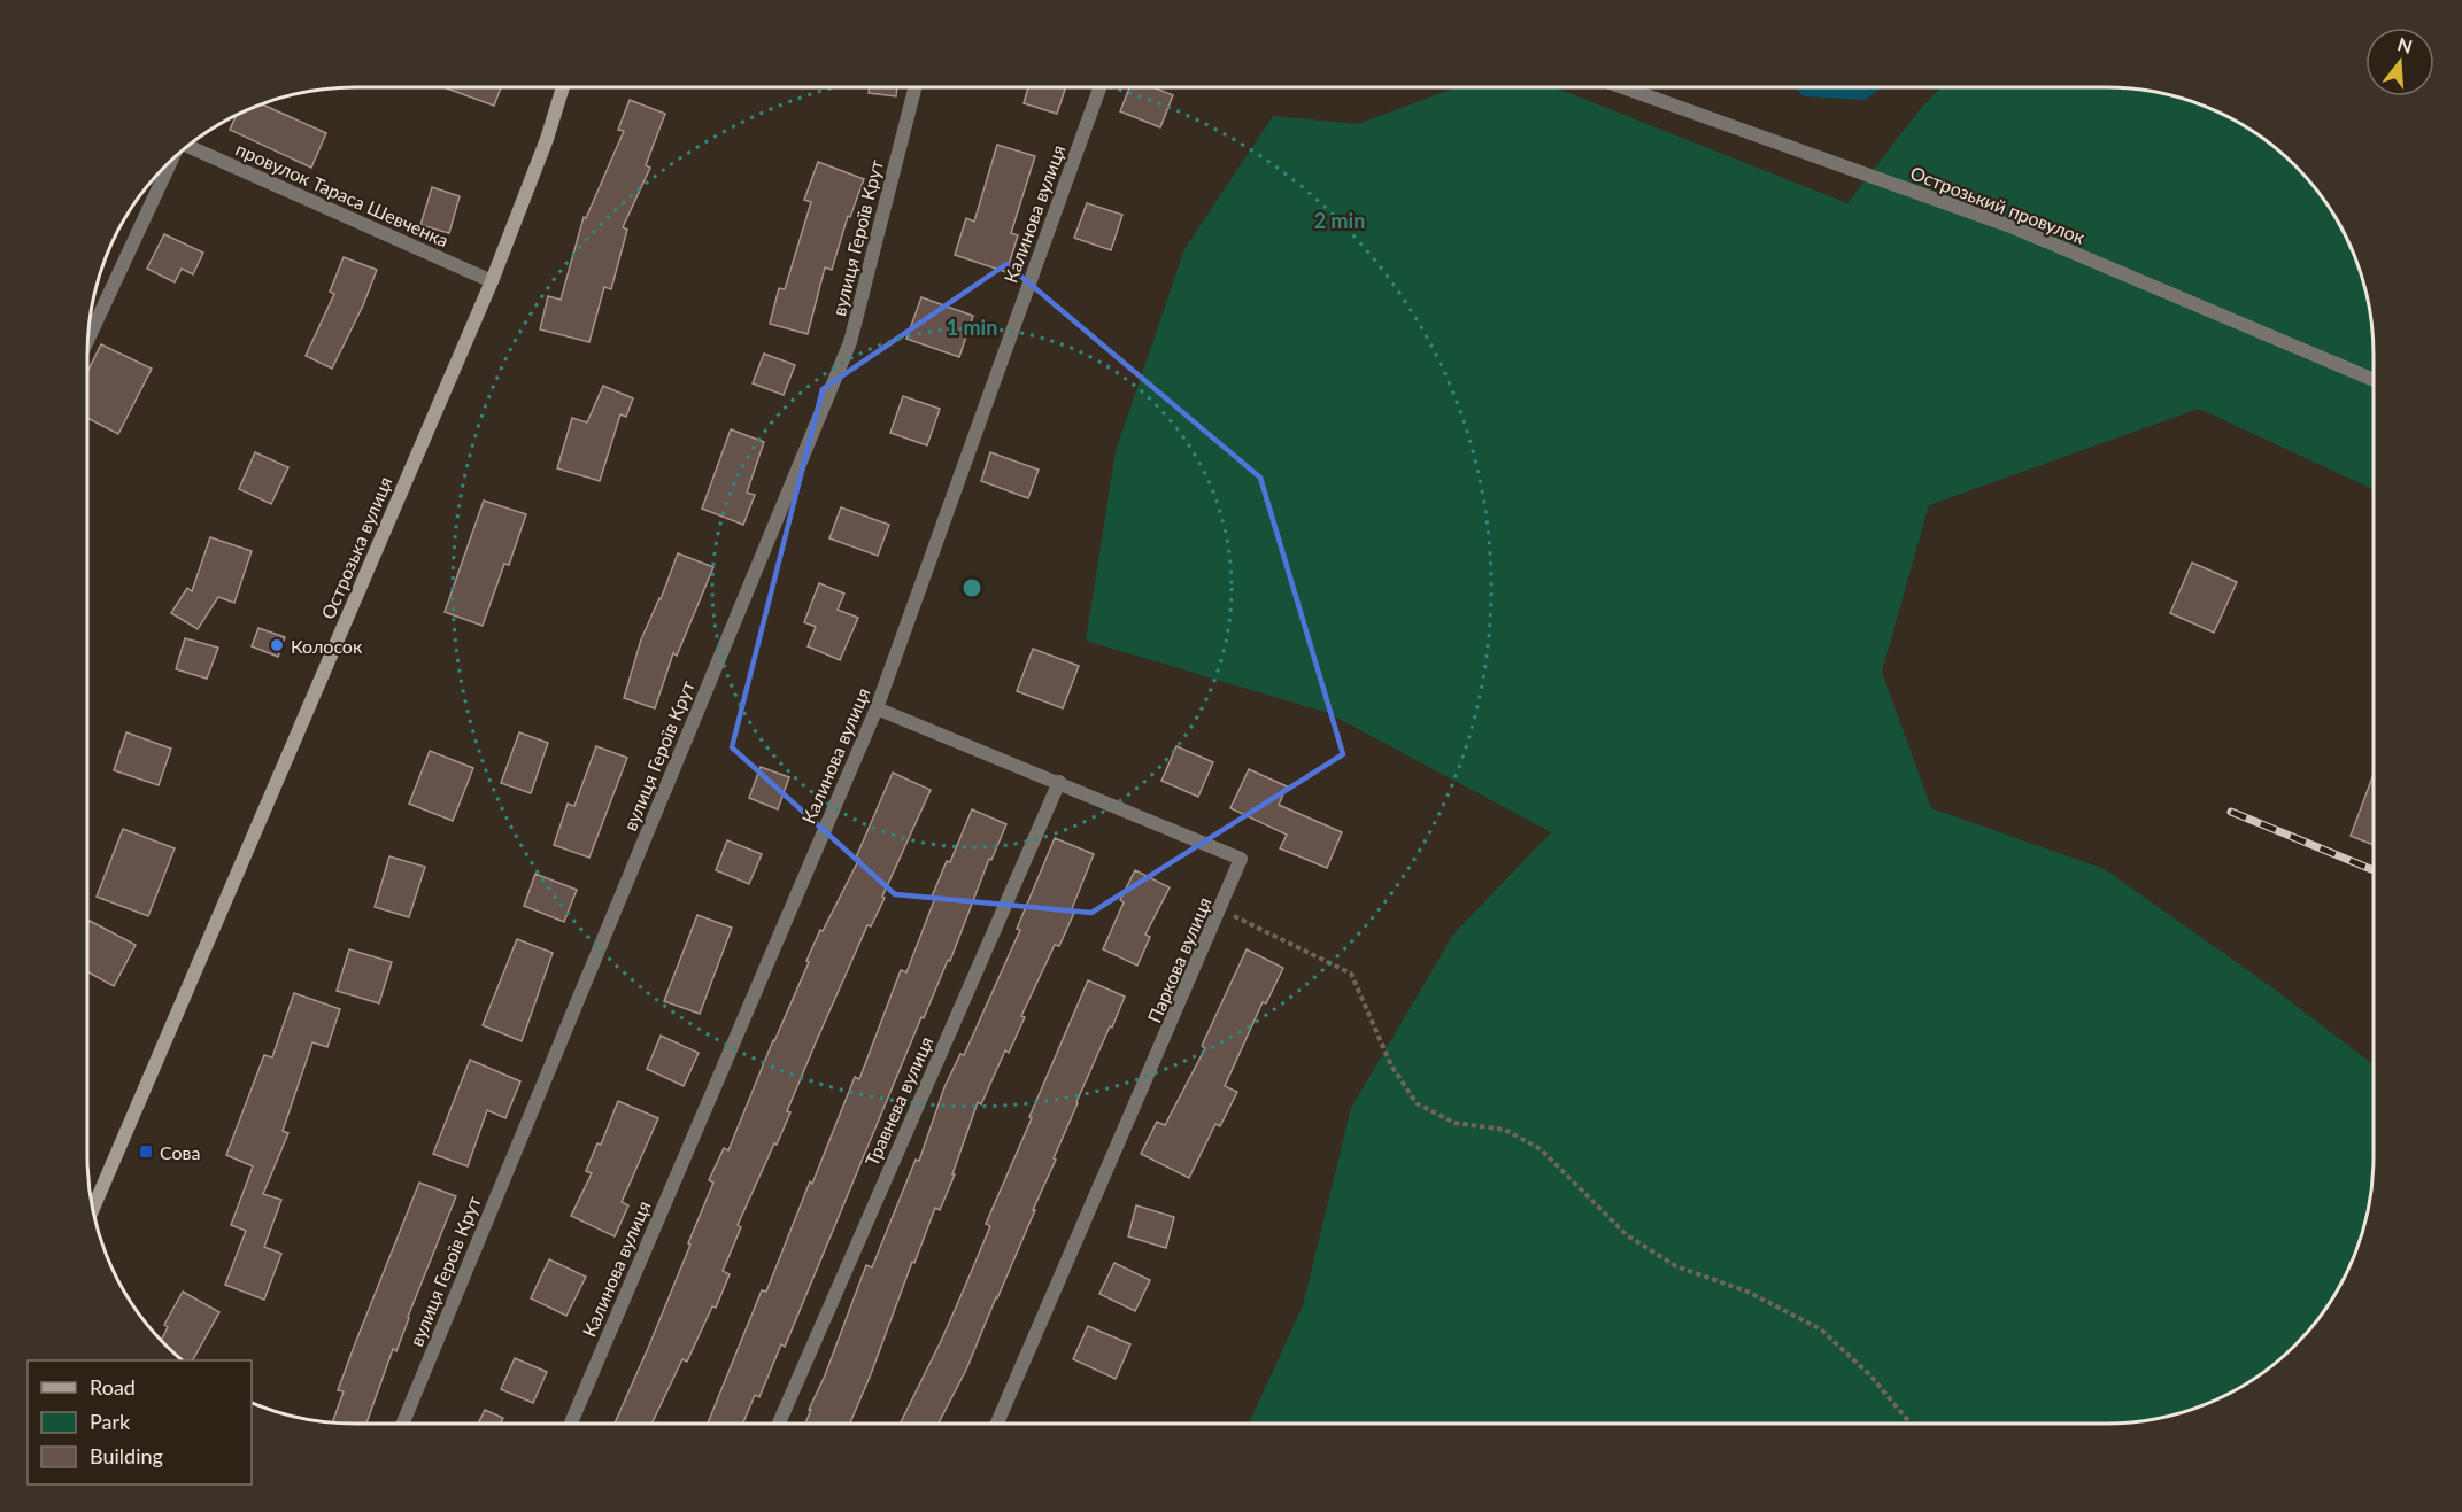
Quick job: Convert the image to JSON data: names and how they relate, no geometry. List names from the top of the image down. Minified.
{"streets":{"main road":["Острозька вулиця"],"street":["провулок Тараса Шевченка","Острозький провулок","Калинова вулиця","вулиця Героїв Крут","Паркова вулиця","Травнева вулиця"]},"crossings":[["провулок Тараса Шевченка","Острозька вулиця"],["Калинова вулиця","Паркова вулиця"],["Паркова вулиця","Травнева вулиця"]],"places":{"other":["Колосок"],"transit":["Сова"]},"legend":["Road","Park","Building"],"north":"top","rings":["2 min","1 min"]}
